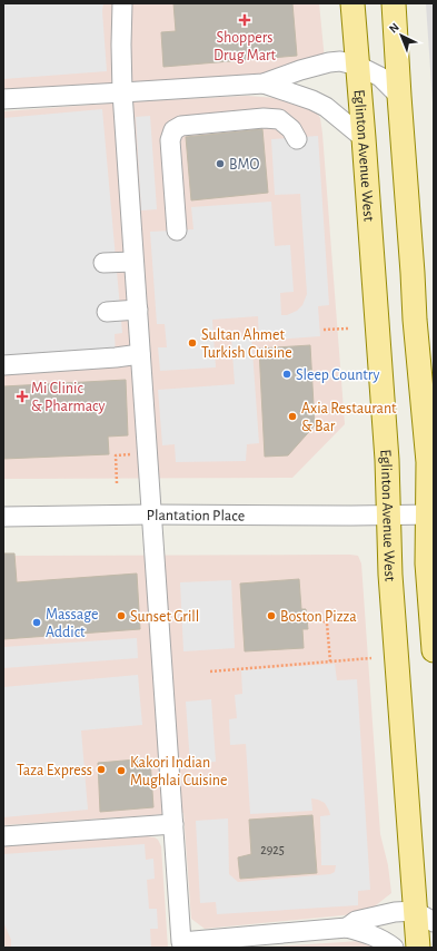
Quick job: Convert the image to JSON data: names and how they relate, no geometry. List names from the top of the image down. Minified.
{"streets":{"main road":["Eglinton Avenue West"],"street":["Plantation Place"]},"crossings":[["Eglinton Avenue West","Plantation Place"]],"places":{"health":["Shoppers Drug Mart","Mi Clinic & Pharmacy"],"other":["BMO","Sultan Ahmet Turkish Cuisine","Sleep Country","Axia Restaurant & Bar","Sunset Grill","Boston Pizza","Massage Addict","Taza Express","Kakori Indian Mughlai Cuisine"]},"house_numbers":["2925"],"north":"top left"}
